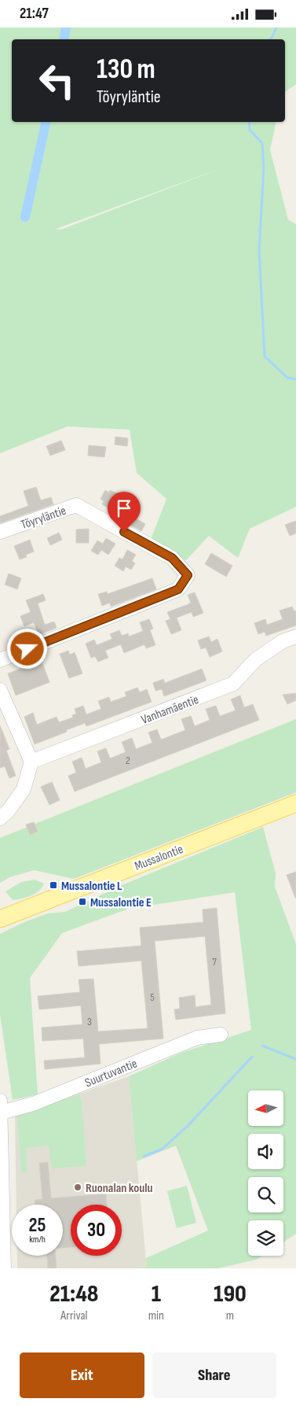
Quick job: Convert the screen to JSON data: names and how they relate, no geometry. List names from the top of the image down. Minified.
{"streets":{"main road":["Mussalontie"],"street":["Töyryläntie","Vanhamäentie","Suurtuvantie"]},"places":{"transit":["Mussalontie L","Mussalontie E"],"other":["Ruonalan koulu"]},"house_numbers":["2","7","5","3"],"north":"left","page":{"status":"21:47","turn":["130 m","Töyryläntie"],"speed":"25 km/h","limit":"30","eta":["21:48","Arrival","1","min","190","m"],"buttons":["Exit","Share"]}}
